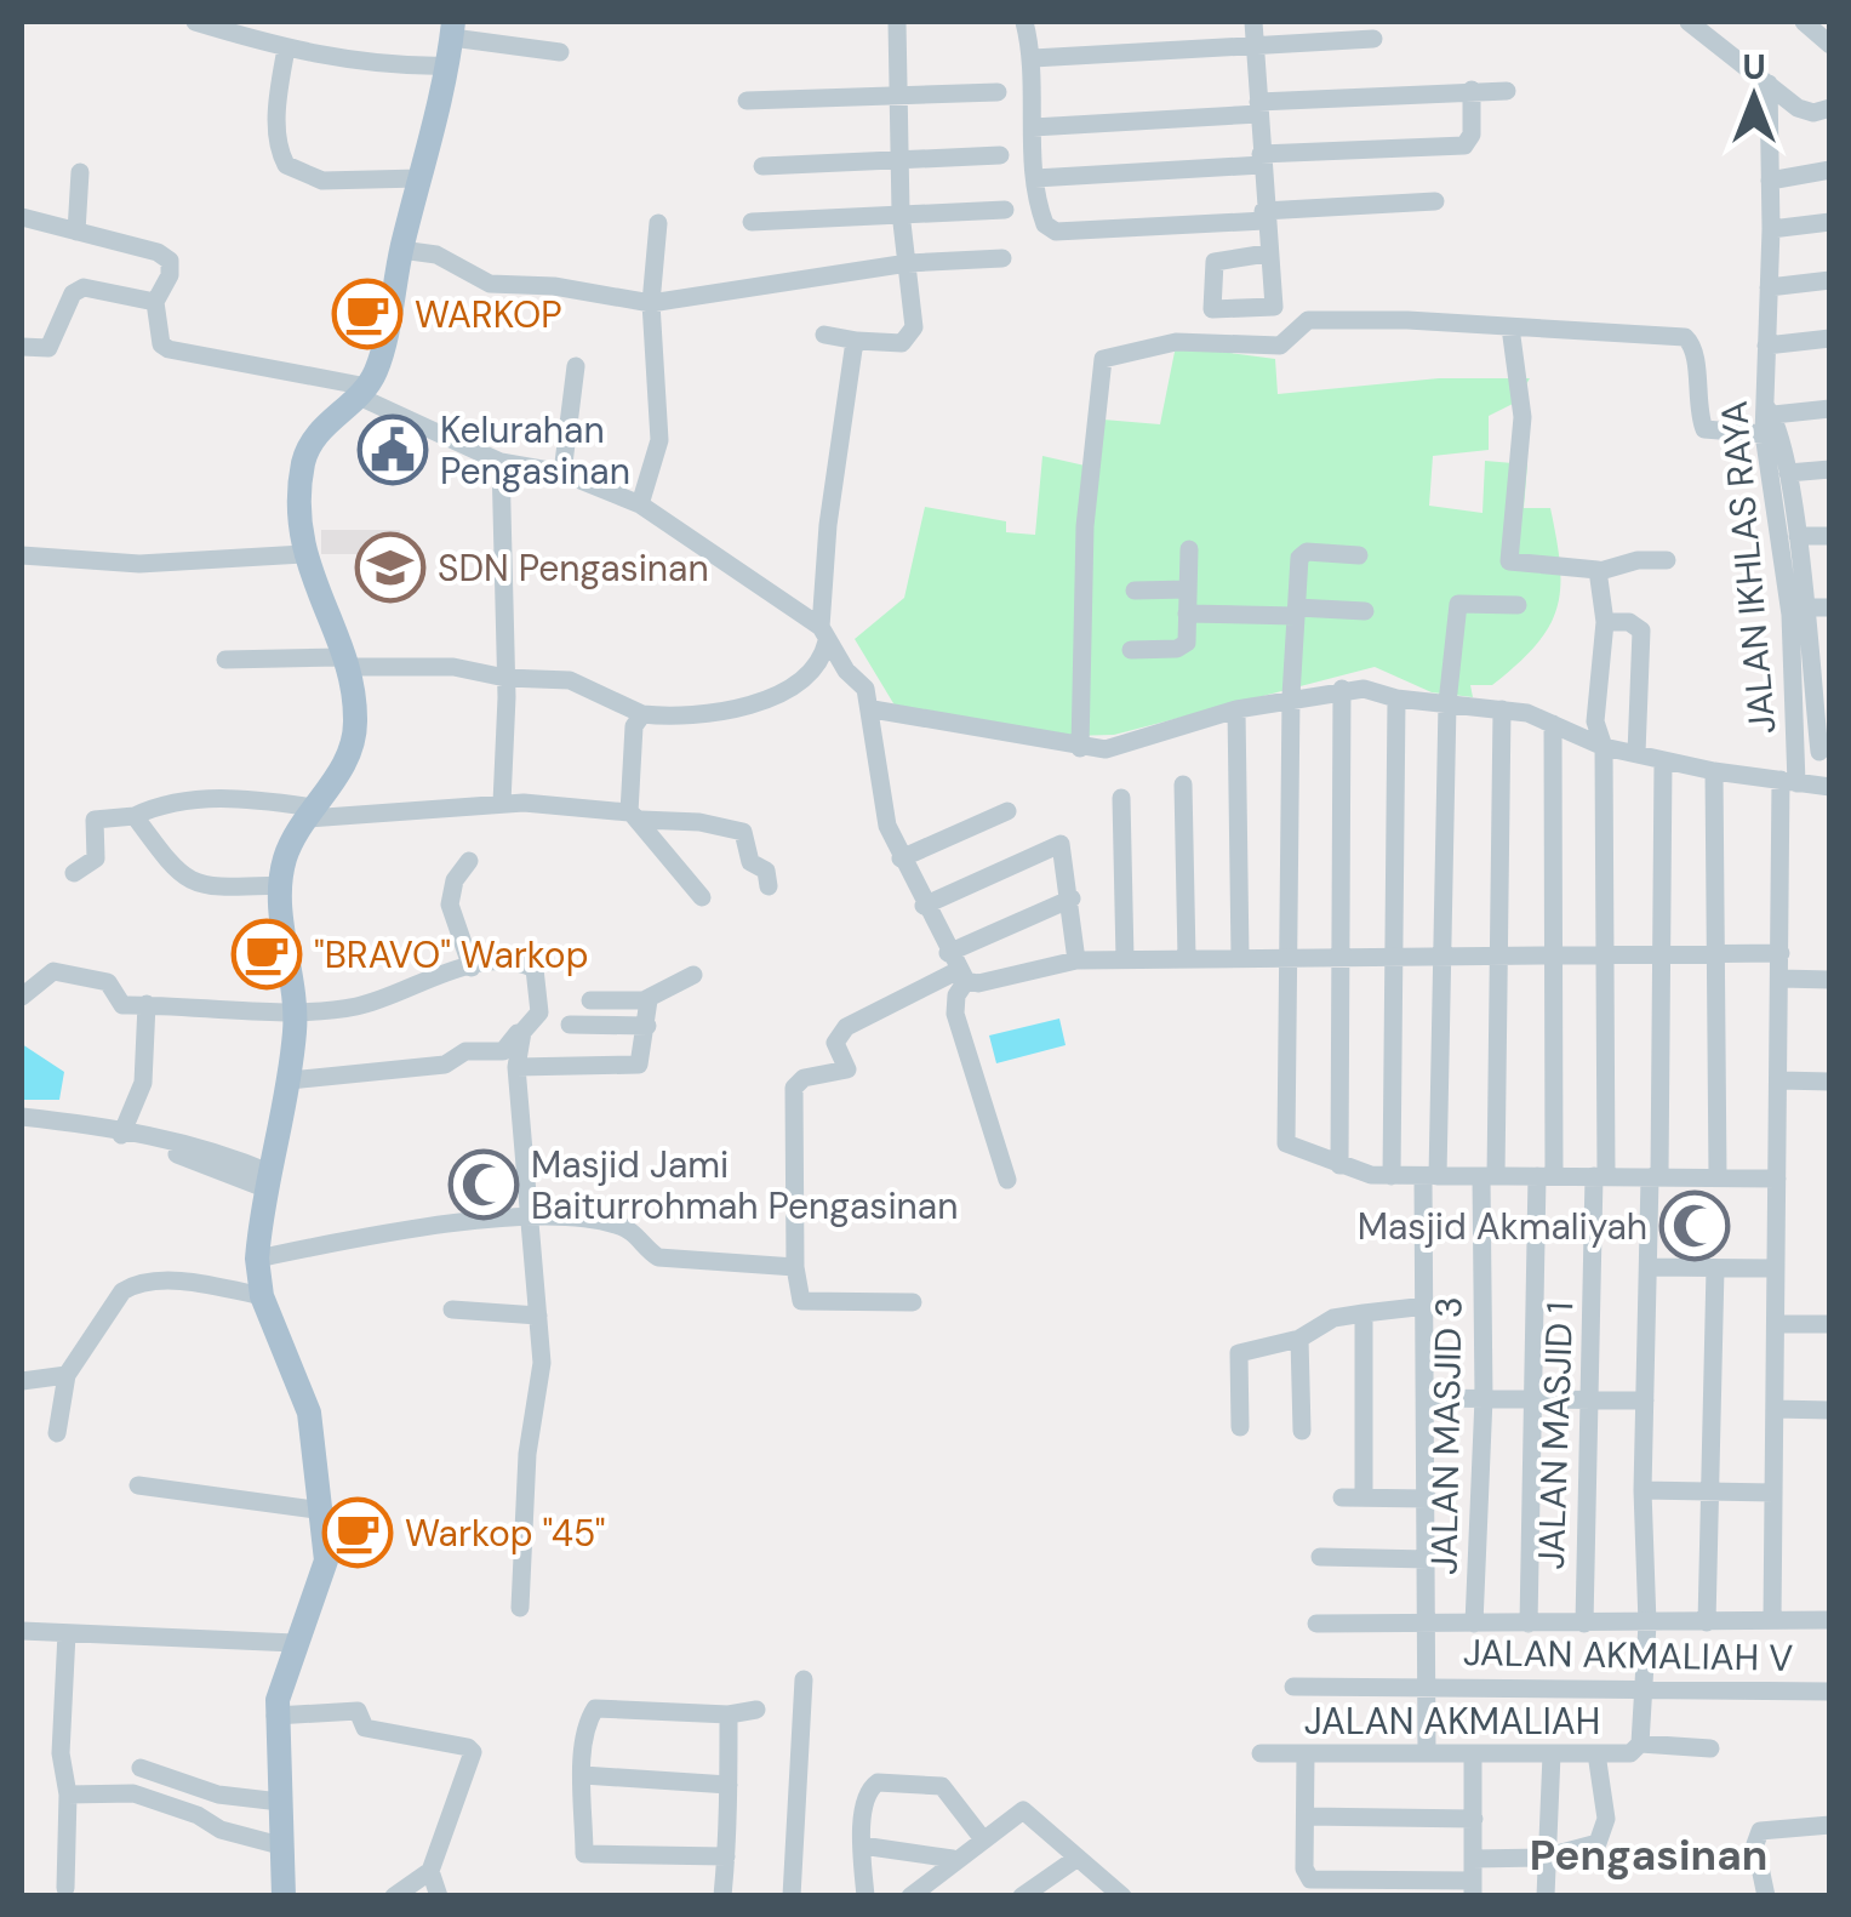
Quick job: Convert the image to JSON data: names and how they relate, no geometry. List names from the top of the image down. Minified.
{"streets":{"street":["JALAN IKHLAS RAYA","JALAN MASJID 3","JALAN MASJID 1","JALAN AKMALIAH V","JALAN AKMALIAH"]},"districts":["Pengasinan"],"places":{"cafe":["WARKOP","\"BRAVO\" Warkop","Warkop \"45\""],"public building":["Kelurahan Pengasinan"],"school or university":["SDN Pengasinan"],"mosque":["Masjid Jami Baiturrohmah Pengasinan","Masjid Akmaliyah"]},"north":"top"}
